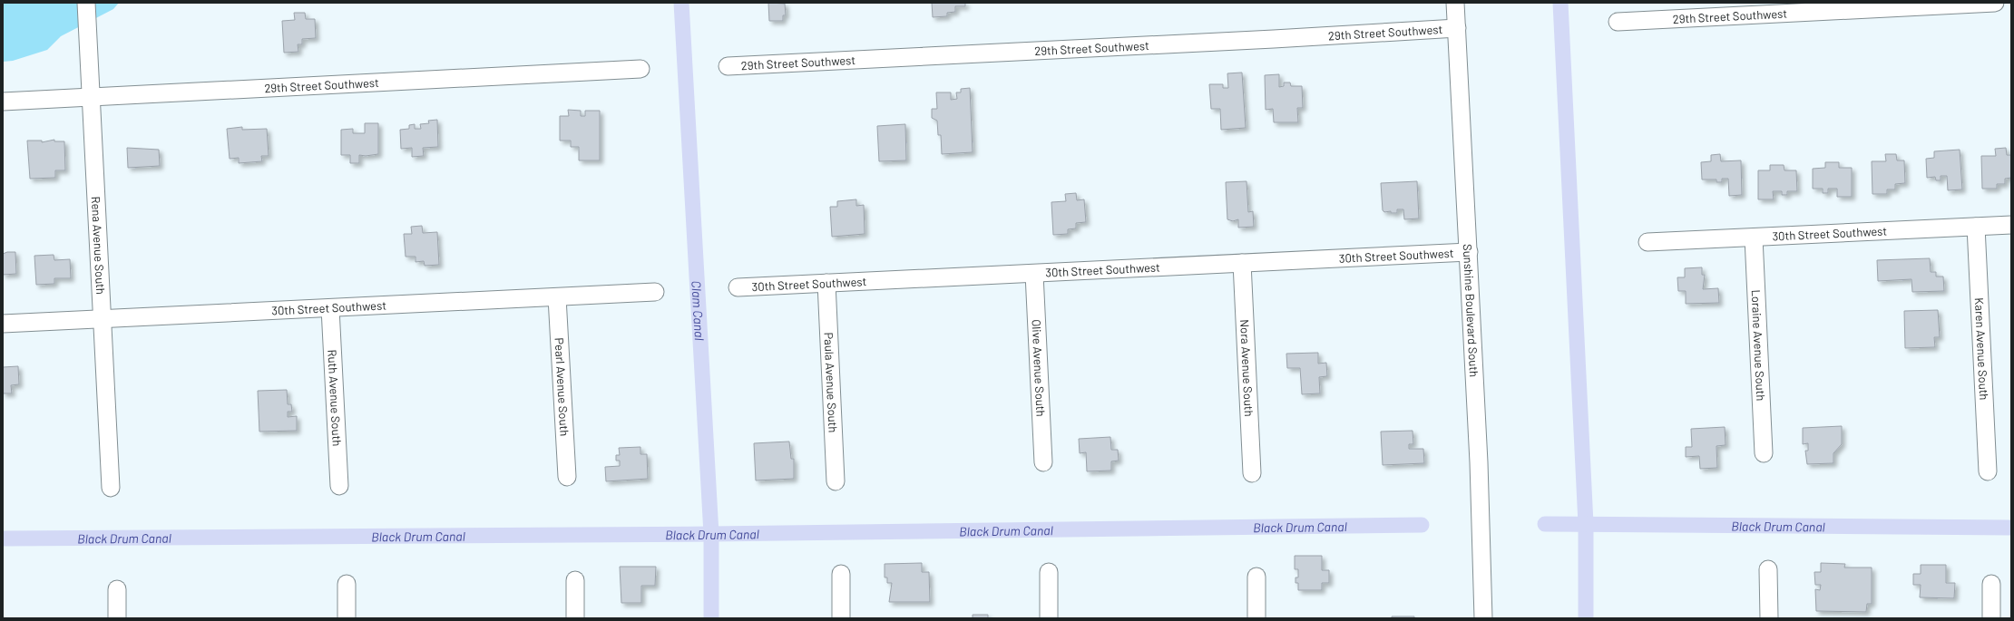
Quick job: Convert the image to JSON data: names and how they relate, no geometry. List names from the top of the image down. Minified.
{"streets":{"street":["29th Street Southwest","30th Street Southwest","Rena Avenue South","Sunshine Boulevard South","Loraine Avenue South","Karen Avenue South","Olive Avenue South","Nora Avenue South","Paula Avenue South","Pearl Avenue South","Ruth Avenue South"]},"crossings":[["29th Street Southwest","Rena Avenue South"],["29th Street Southwest","Sunshine Boulevard South"],["30th Street Southwest","Rena Avenue South"],["30th Street Southwest","Sunshine Boulevard South"],["30th Street Southwest","Loraine Avenue South"],["30th Street Southwest","Karen Avenue South"],["30th Street Southwest","Olive Avenue South"],["30th Street Southwest","Nora Avenue South"],["30th Street Southwest","Paula Avenue South"],["30th Street Southwest","Pearl Avenue South"],["30th Street Southwest","Ruth Avenue South"]],"water":["Clam Canal","Black Drum Canal"]}
